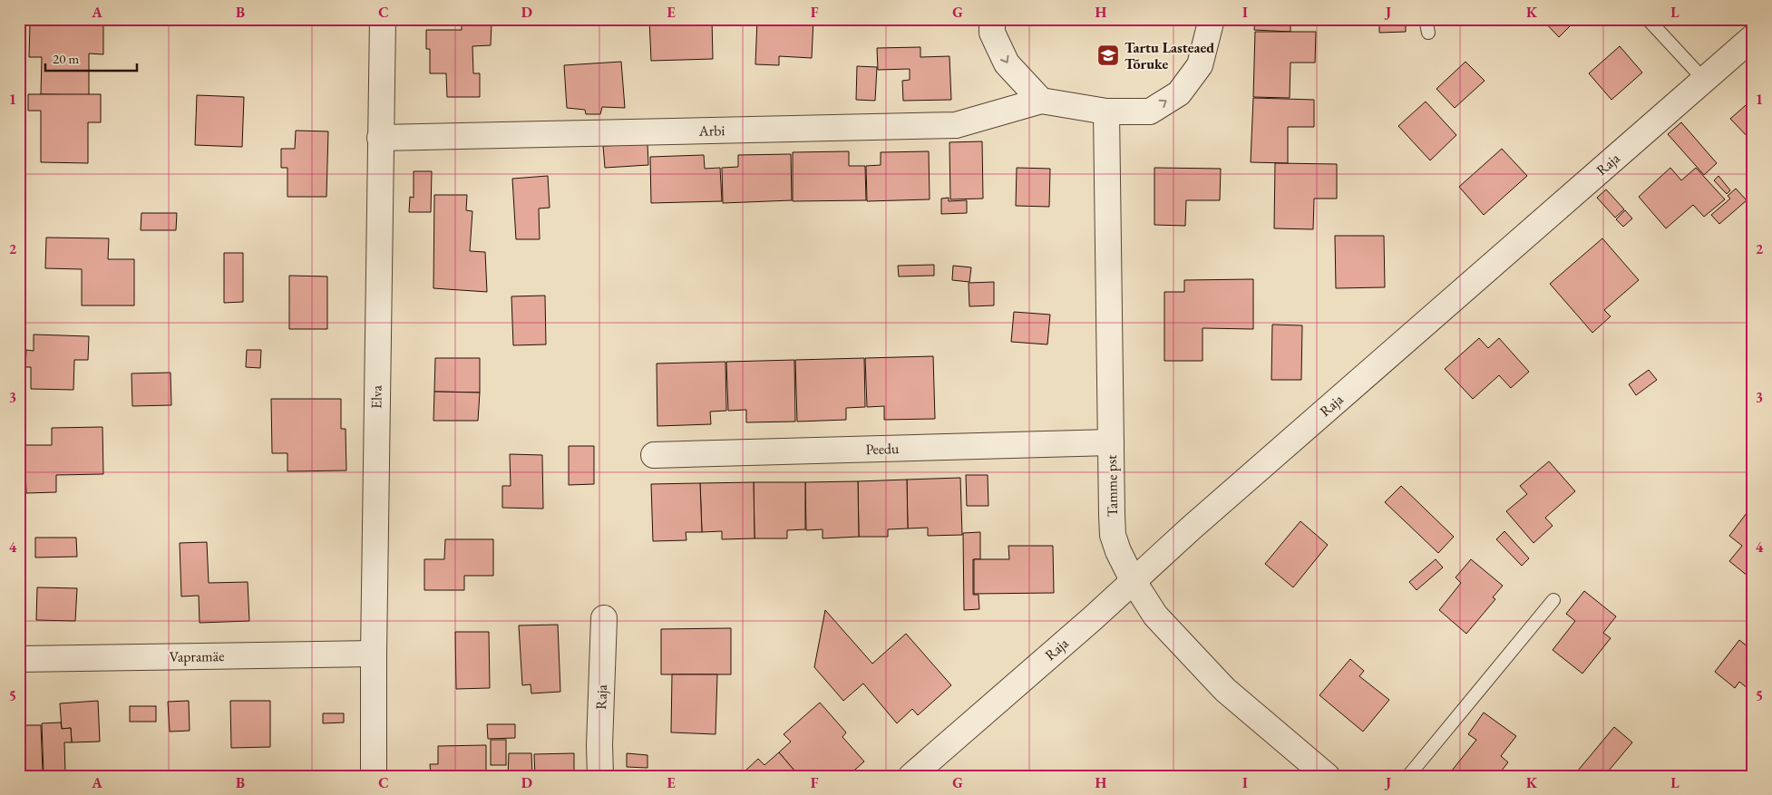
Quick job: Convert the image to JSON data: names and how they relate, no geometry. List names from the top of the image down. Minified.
{"streets":{"street":["Arbi","Raja","Elva","Peedu","Tamme pst","Vapramäe"]},"crossings":[["Arbi","Elva"],["Raja","Tamme pst"],["Elva","Vapramäe"],["Peedu","Tamme pst"]],"places":{"school or university":["Tartu Lasteaed Tõruke"]},"scale_bar":"20 m","grid":{"columns":["A","B","C","D","E","F","G","H","I","J","K","L"],"rows":["1","2","3","4","5"]}}
